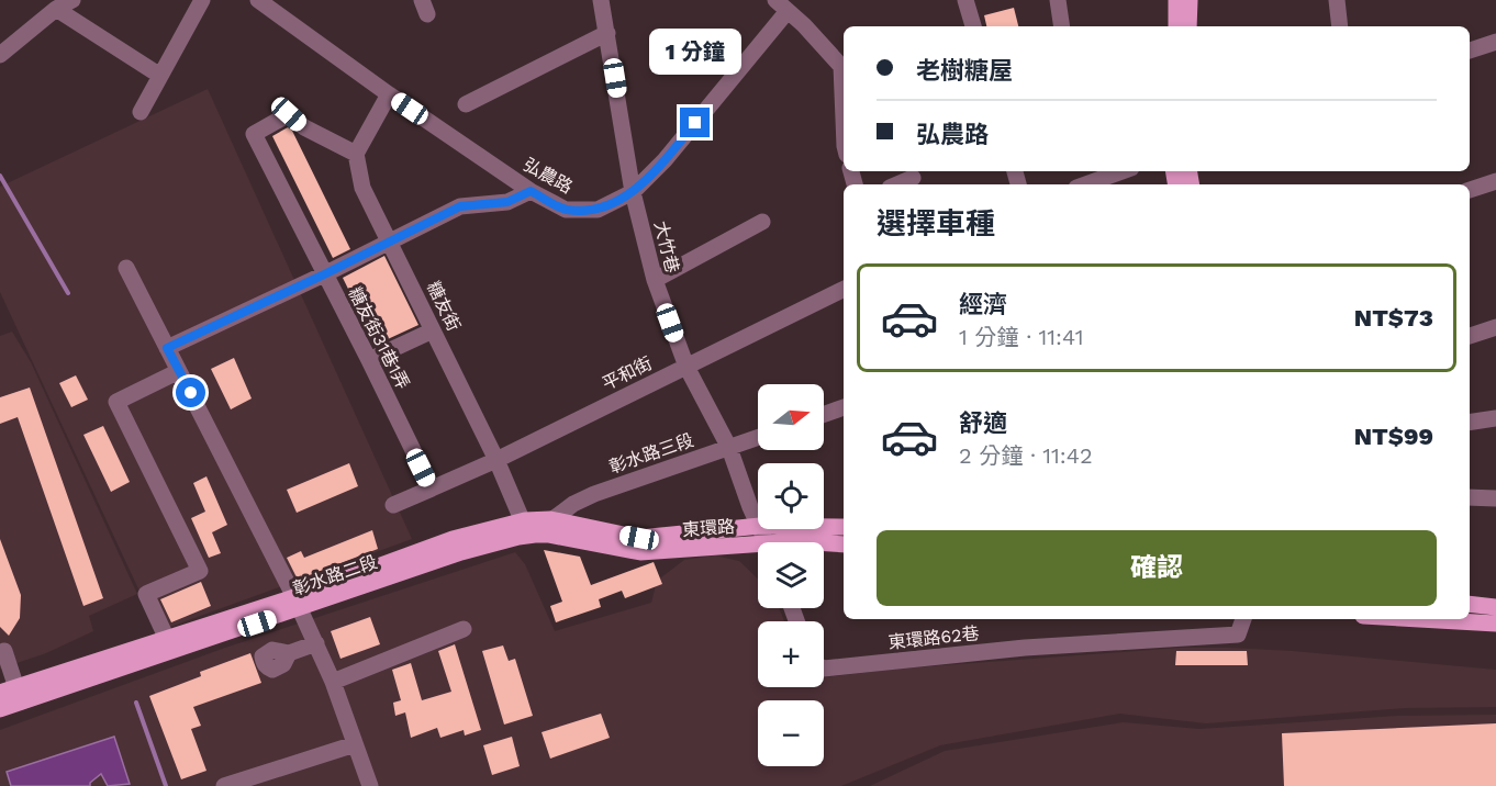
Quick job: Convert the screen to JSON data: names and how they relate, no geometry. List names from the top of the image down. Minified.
{"streets":{"main road":["彰水路三段","東環路","彰水路二段"],"street":["弘農路","大竹巷","糖友街","糖友街31巷1弄","平和街","東環路62巷"]},"crossings":[["弘農路","大竹巷"],["大竹巷","平和街"],["大竹巷","彰水路三段"],["糖友街","糖友街31巷1弄"],["糖友街","平和街"],["糖友街","彰水路三段"],["糖友街","東環路"],["糖友街","彰水路二段"],["糖友街31巷1弄","平和街"],["彰水路三段","東環路"],["彰水路三段","彰水路二段"],["東環路","彰水路二段"]],"north":"right","page":{"banner":["老樹糖屋","弘農路"],"bubble":"1 分鐘","heading":"選擇車種","list":[{"name":"經濟","note":"1 分鐘 · 11:41","value":"NT$73"},{"name":"舒適","note":"2 分鐘 · 11:42","value":"NT$99"}],"map_buttons":["+","−"],"buttons":"確認"}}
